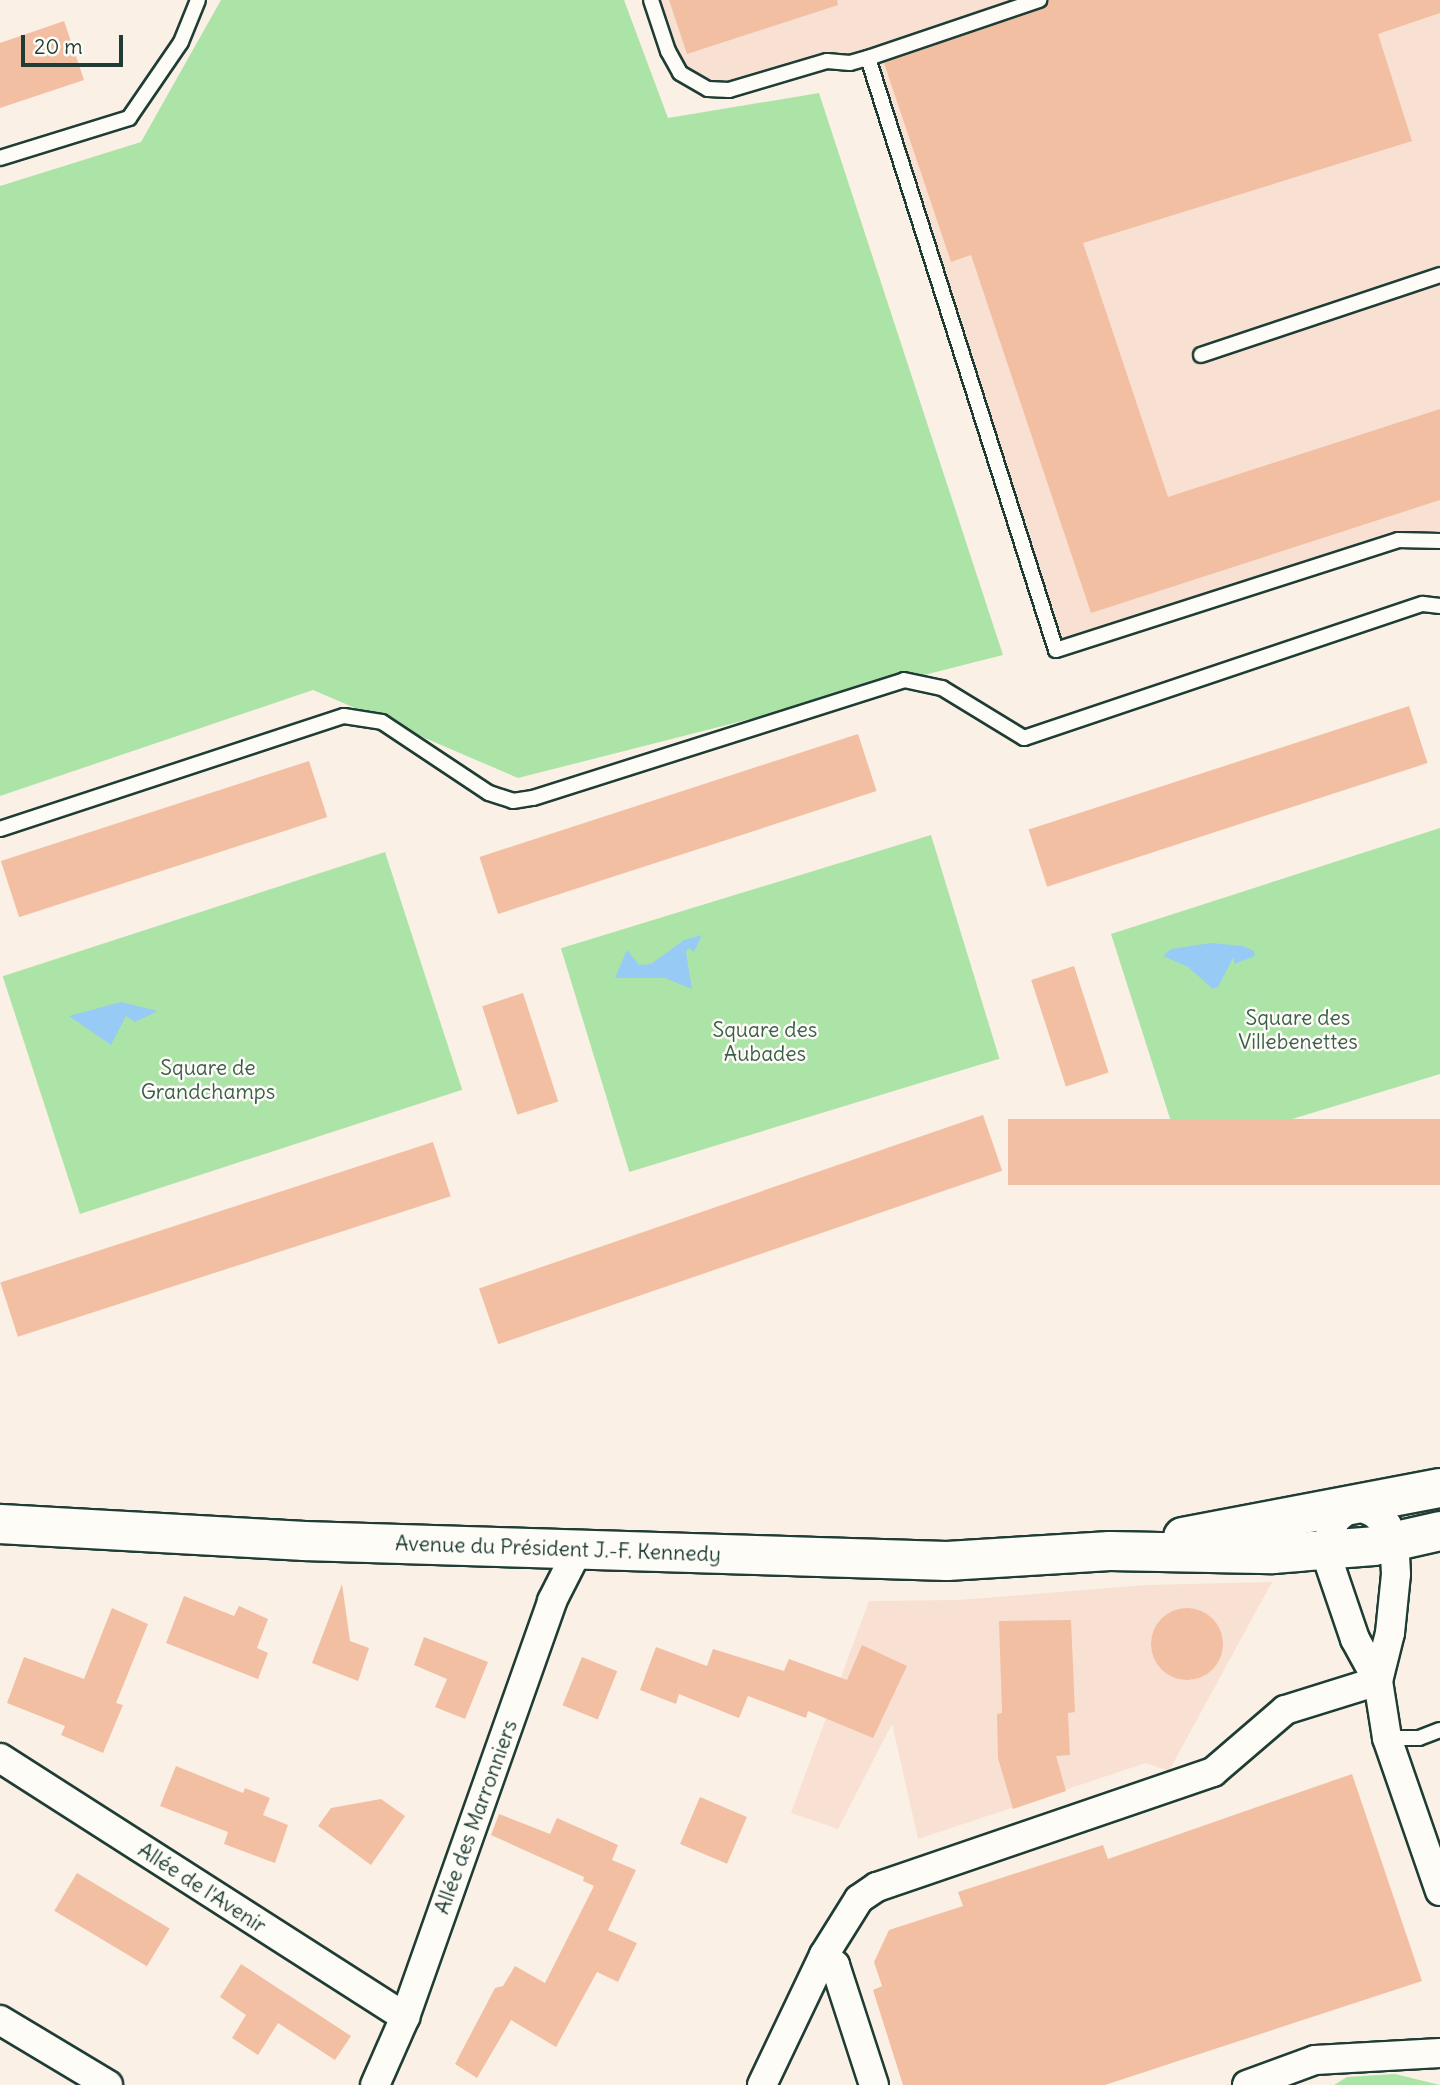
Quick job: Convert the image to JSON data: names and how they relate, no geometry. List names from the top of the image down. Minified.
{"streets":{"main road":["Avenue du Président J.-F. Kennedy"],"street":["Allée des Marronniers","Allée de l'Avenir"]},"crossings":[["Avenue du Président J.-F. Kennedy","Allée des Marronniers"],["Allée des Marronniers","Allée de l'Avenir"]],"parks":["Square des Villebenettes","Square des Aubades","Square de Grandchamps"],"scale_bar":"20 m"}
